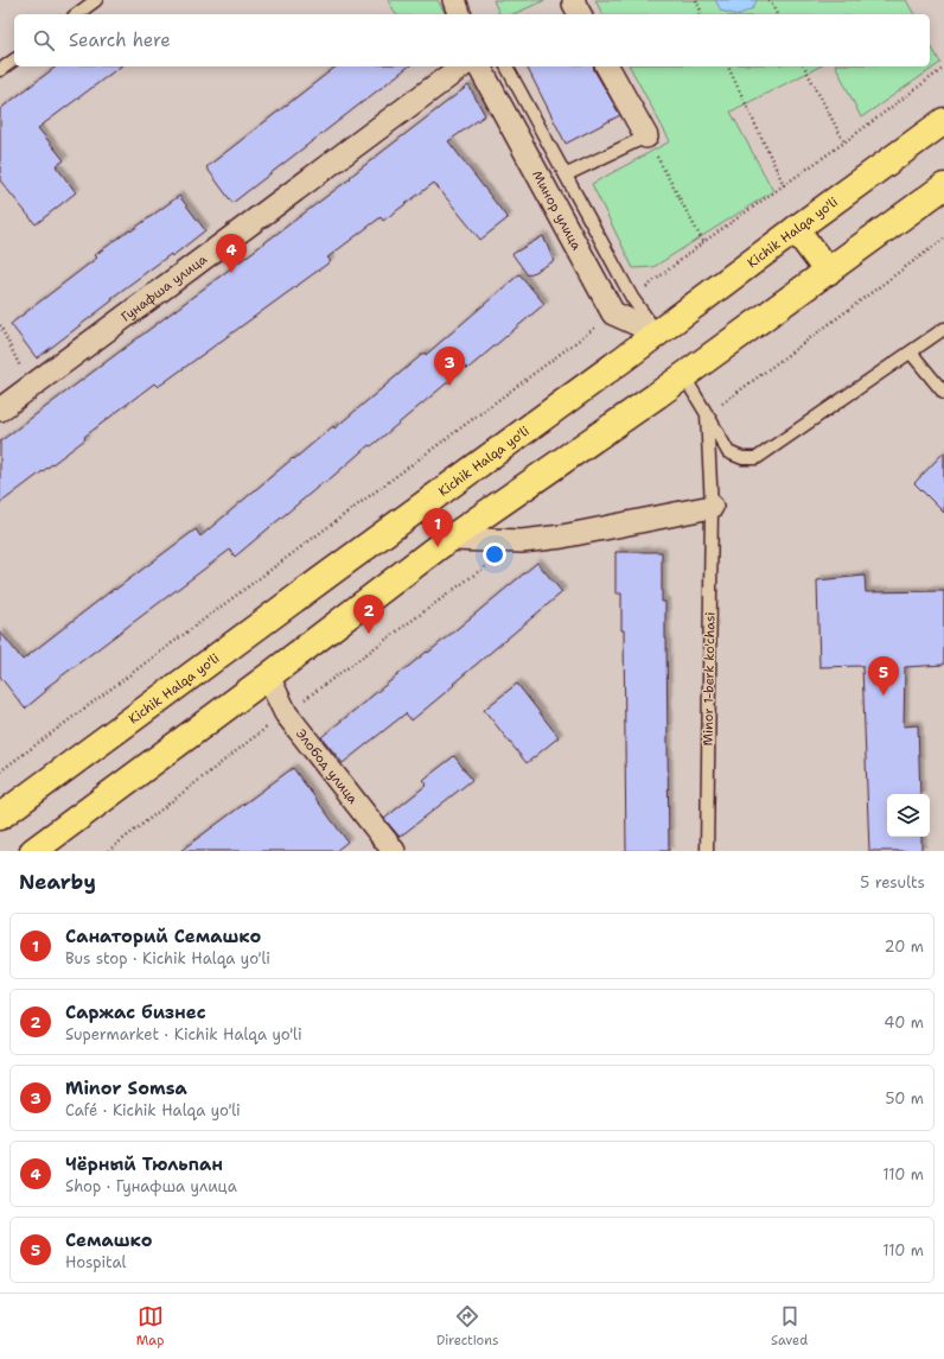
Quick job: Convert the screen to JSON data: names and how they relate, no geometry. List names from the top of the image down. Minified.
{"streets":{"highway":["Kichik Halqa yo'li"],"street":["Минор улица","Гунафша улица","Элобод улица"],"lane":["Minor 1-berk ko'chasi"]},"page":{"search":"Search here","pins":["4","3","1","2","5"],"heading":["Nearby","5 results"],"list":[{"mark":"1","name":"Санаторий Семашко","note":"Bus stop · Kichik Halqa yo'li","value":"20 m"},{"mark":"2","name":"Саржас бизнес","note":"Supermarket · Kichik Halqa yo'li","value":"40 m"},{"mark":"3","name":"Minor Somsa","note":"Café · Kichik Halqa yo'li","value":"50 m"},{"mark":"4","name":"Чёрный Тюльпан","note":"Shop · Гунафша улица","value":"110 m"},{"mark":"5","name":"Семашко","note":"Hospital","value":"110 m"}],"nav":["Map","Directions","Saved"]}}
